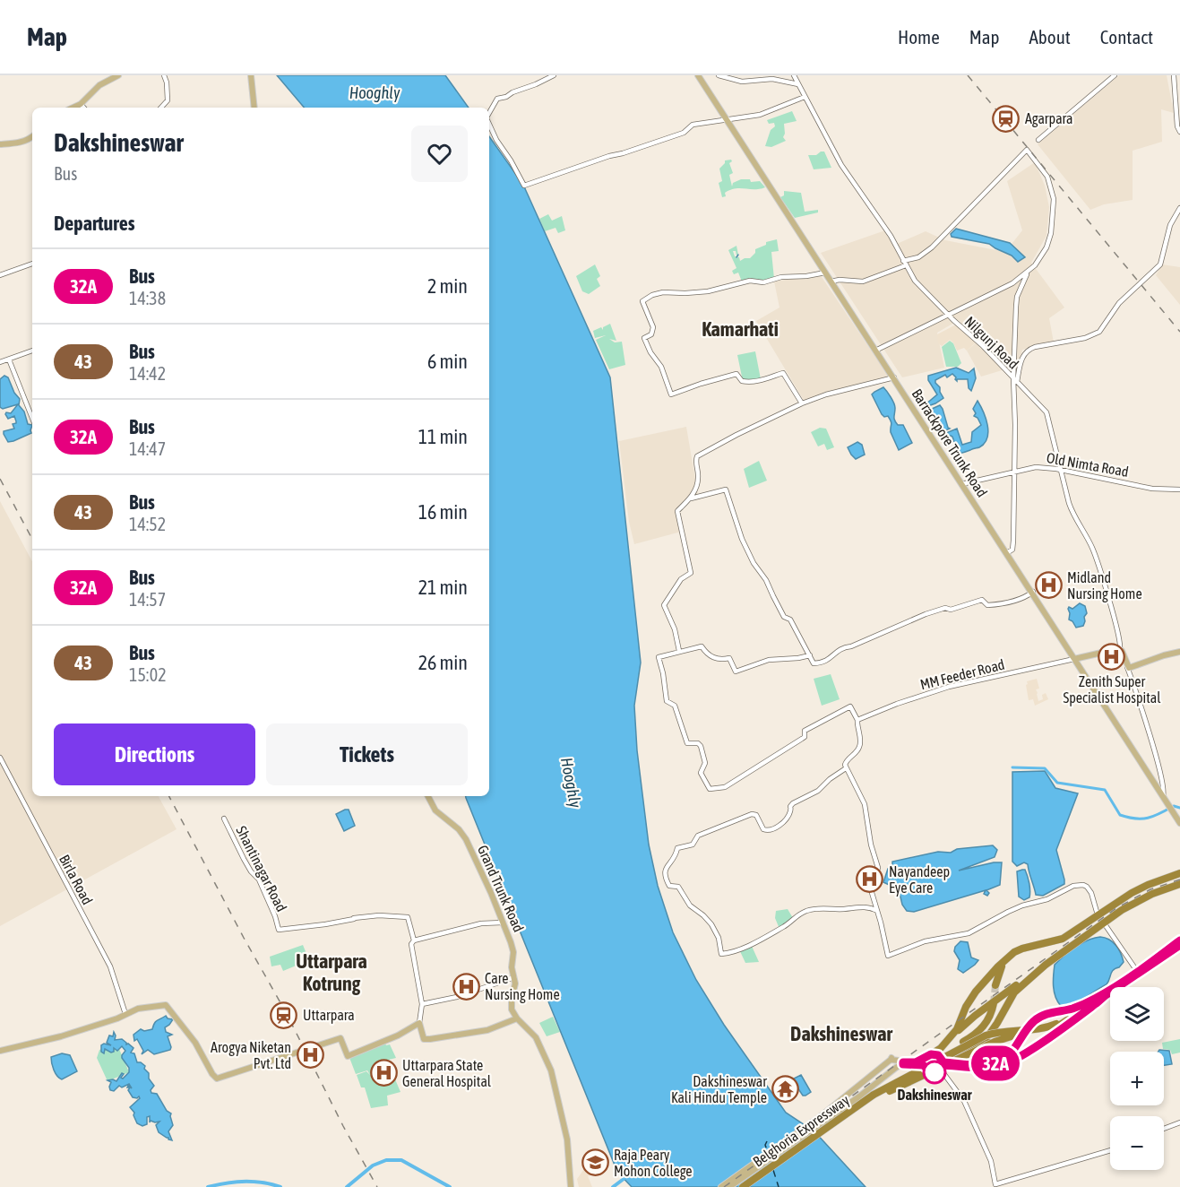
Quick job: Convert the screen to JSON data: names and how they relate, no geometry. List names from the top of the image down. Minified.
{"streets":{"highway":["Belghoria Expressway"],"main road":["Barrackpore Trunk Road","Grand Trunk Road"],"street":["Nilgunj Road","Old Nimta Road","MM Feeder Road","Shantinagar Road","Birla Road"]},"crossings":[["Nilgunj Road","Old Nimta Road"],["Barrackpore Trunk Road","Old Nimta Road"],["Barrackpore Trunk Road","MM Feeder Road"]],"districts":["Kamarhati","Uttarpara Kotrung","Dakshineswar"],"water":["Hooghly"],"places":{"station":["Agarpara","Uttarpara"],"hospital":["Midland Nursing Home","Zenith Super Specialist Hospital","Nayandeep Eye Care","Care Nursing Home","Arogya Niketan Pvt. Ltd","Uttarpara State General Hospital"],"other":["Dakshineswar"],"temple":["Dakshineswar Kali Hindu Temple"],"school or university":["Raja Peary Mohon College"]},"lines":["bus line 32A"],"page":{"header":"Map","nav":["Home","Map","About","Contact"],"on_map":"32A","heading":[["Dakshineswar","Bus"],"Departures"],"list":[{"mark":"32A","name":"Bus","note":"14:38","value":"2 min"},{"mark":"43","name":"Bus","note":"14:42","value":"6 min"},{"mark":"32A","name":"Bus","note":"14:47","value":"11 min"},{"mark":"43","name":"Bus","note":"14:52","value":"16 min"},{"mark":"32A","name":"Bus","note":"14:57","value":"21 min"},{"mark":"43","name":"Bus","note":"15:02","value":"26 min"}],"buttons":["Directions","Tickets"],"map_buttons":["+","−"]}}
